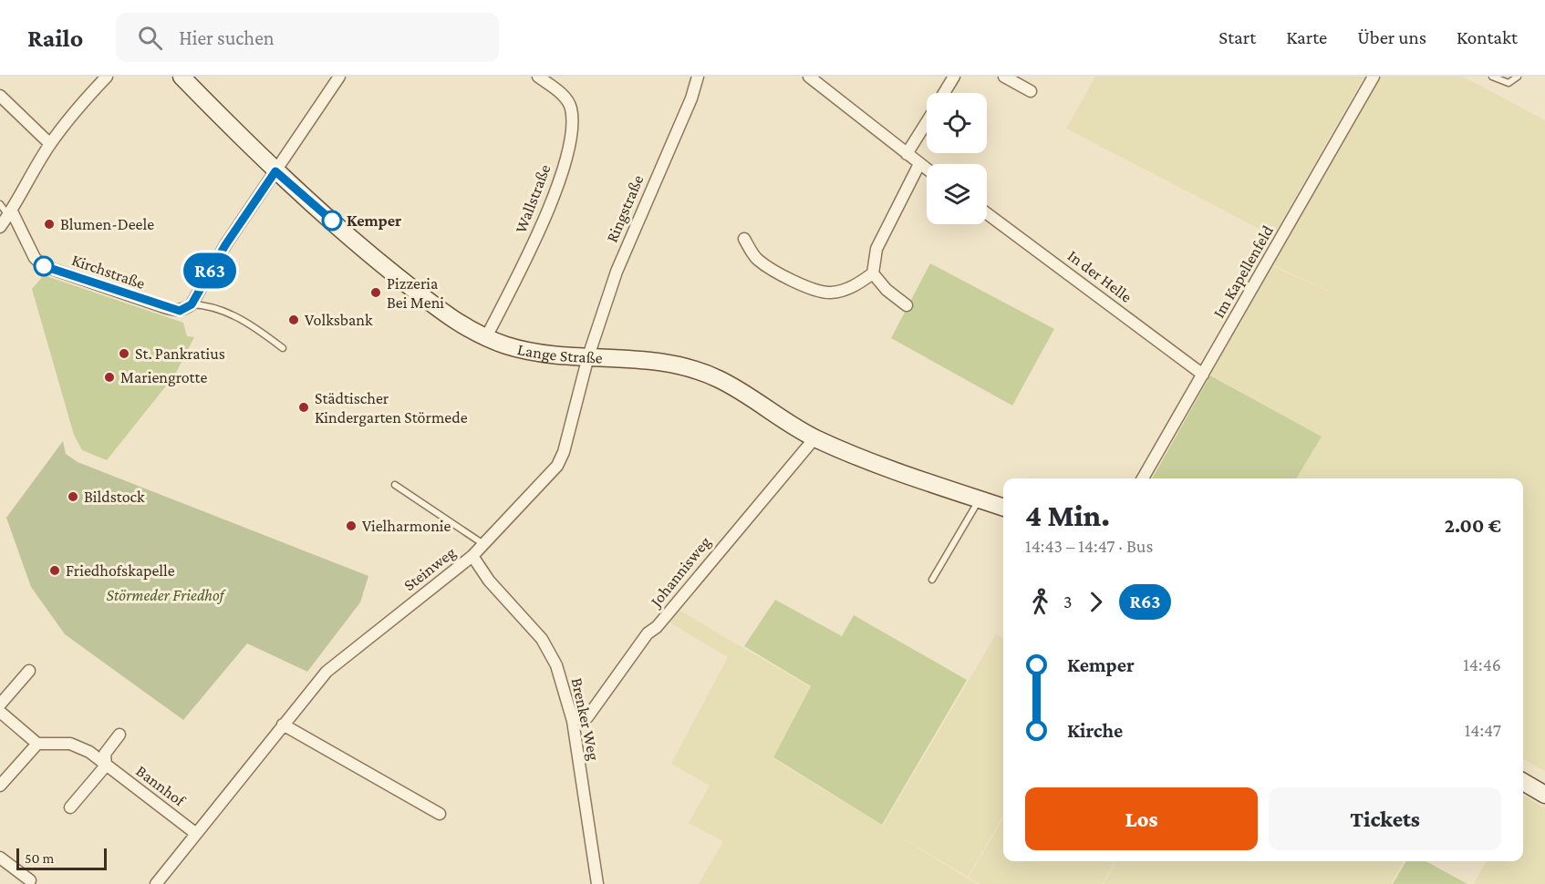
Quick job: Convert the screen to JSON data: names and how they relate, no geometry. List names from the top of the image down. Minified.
{"streets":{"main road":["Lange Straße"],"street":["Wallstraße","Ringstraße","Kirchstraße","Im Kapellenfeld","In der Helle","Steinweg","Johannisweg","Brenker Weg","Bannhof"]},"crossings":[["Wallstraße","Lange Straße"],["Ringstraße","Lange Straße"],["Ringstraße","Steinweg"],["Im Kapellenfeld","In der Helle"],["Lange Straße","Steinweg"],["Lange Straße","Johannisweg"],["Steinweg","Brenker Weg"],["Steinweg","Bannhof"],["Johannisweg","Brenker Weg"]],"parks":["Störmeder Friedhof"],"places":["Kemper","Blumen-Deele","Pizzeria Bei Meni","Volksbank","St. Pankratius","Mariengrotte","Städtischer Kindergarten Störmede","Bildstock","Vielharmonie","Friedhofskapelle"],"lines":["bus line R63"],"scale_bar":"50 m","page":{"header":"Railo","search":"Hier suchen","nav":["Start","Karte","Über uns","Kontakt"],"on_map":"R63","heading":["4 Min.","14:43 – 14:47 · Bus","2.00 €"],"legs":["3","R63"],"list":[{"name":"Kemper","value":"14:46"},{"name":"Kirche","value":"14:47"}],"buttons":["Los","Tickets"],"scale":"50 m"}}
